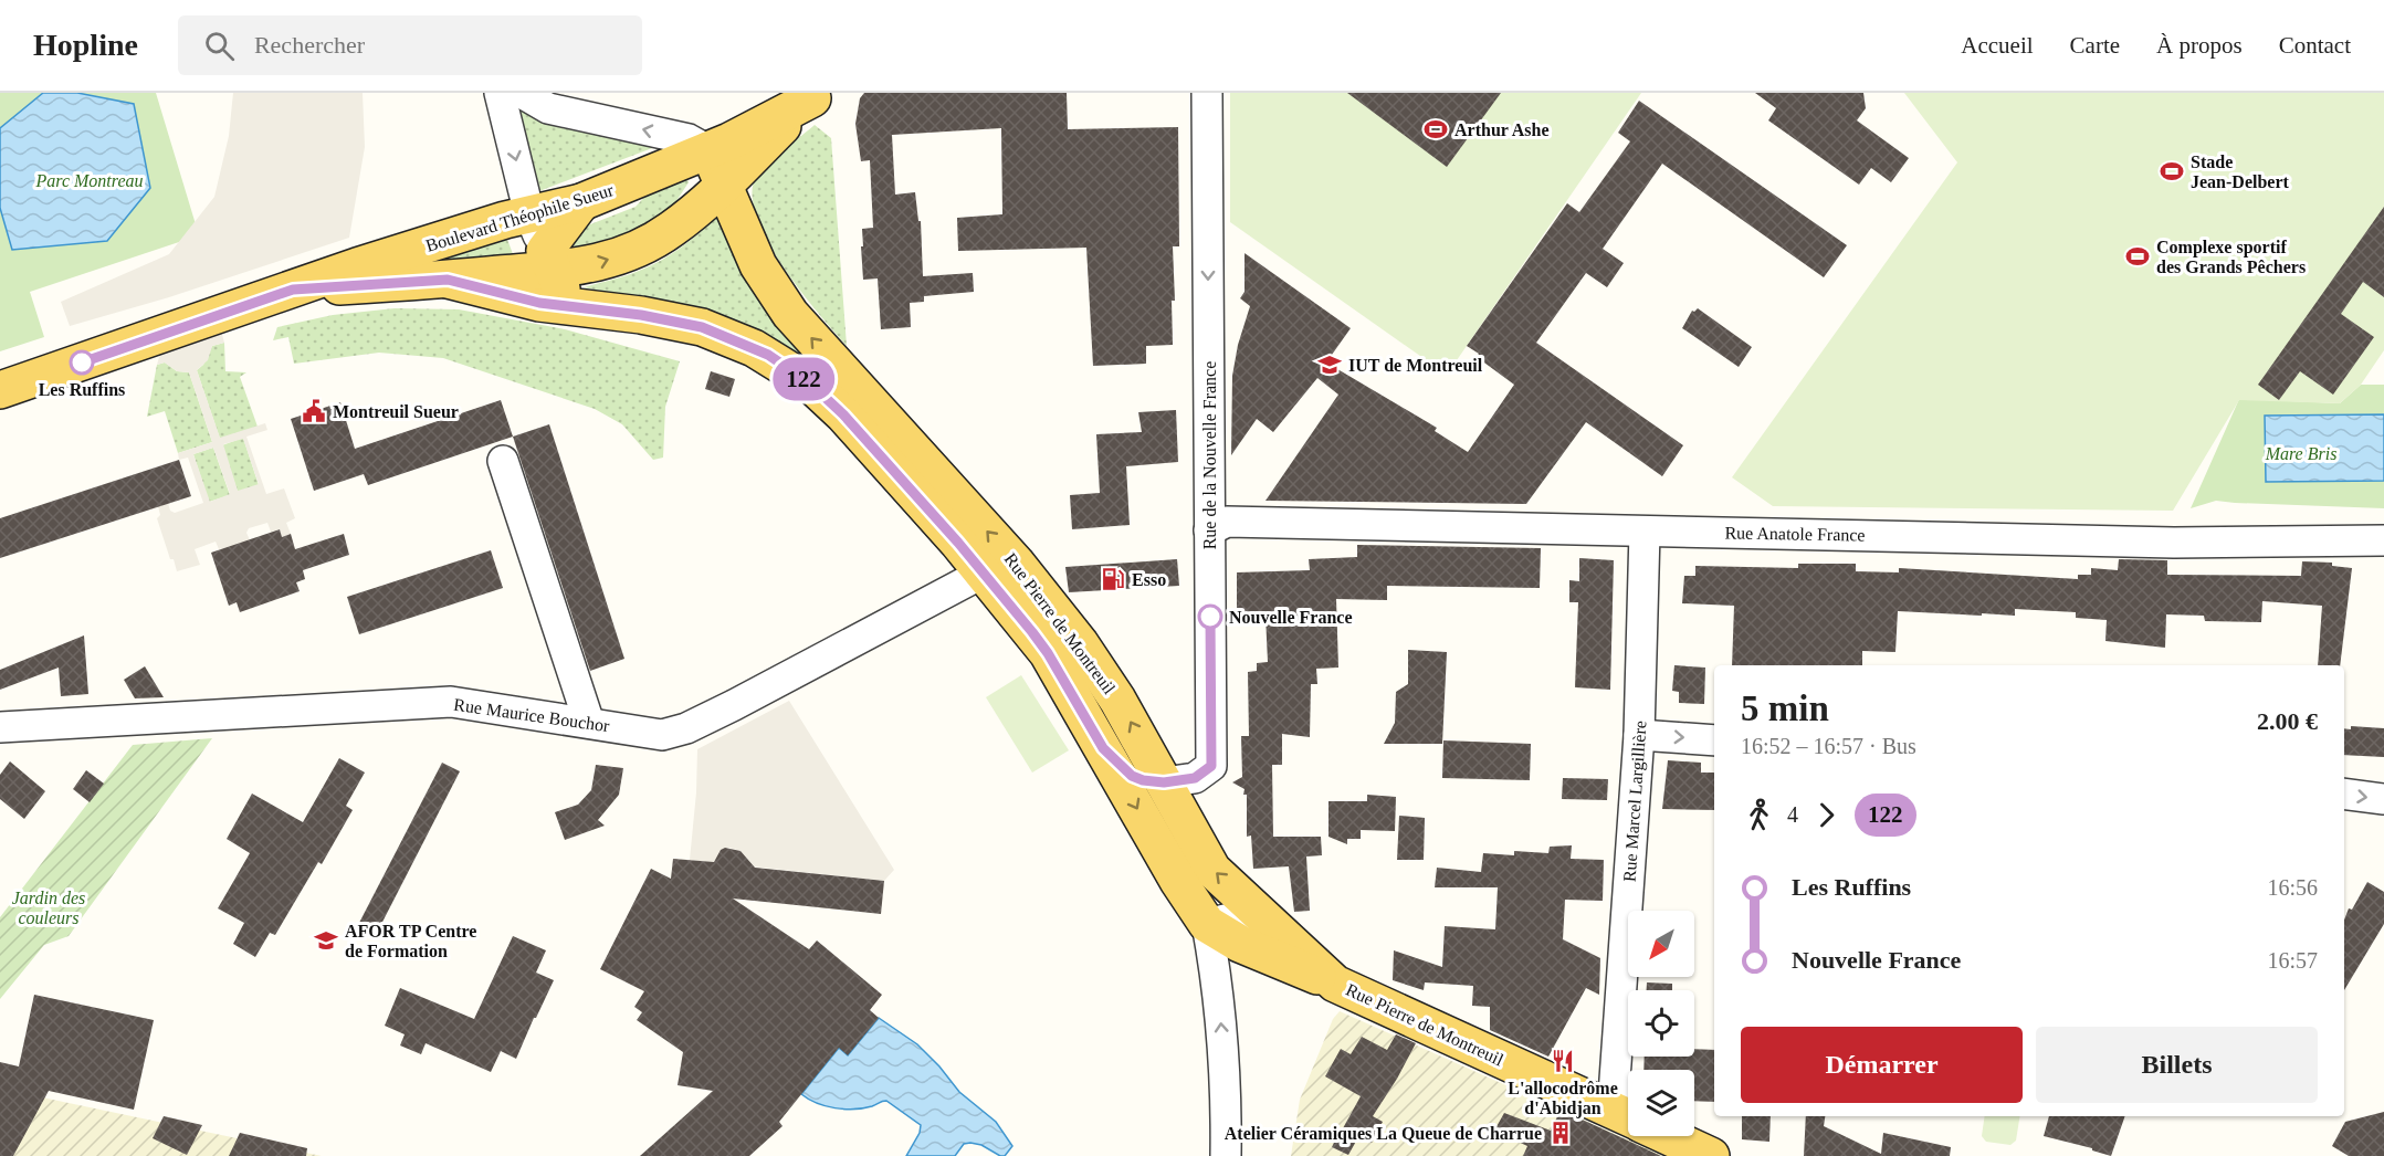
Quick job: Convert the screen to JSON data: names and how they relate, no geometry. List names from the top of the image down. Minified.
{"streets":{"main road":["Boulevard Théophile Sueur","Rue Pierre de Montreuil"],"street":["Rue de la Nouvelle France","Rue Anatole France","Rue Maurice Bouchor","Rue Marcel Largillière"]},"crossings":[["Boulevard Théophile Sueur","Rue Pierre de Montreuil"],["Rue de la Nouvelle France","Rue Anatole France"],["Rue de la Nouvelle France","Rue Pierre de Montreuil"],["Rue Anatole France","Rue Marcel Largillière"],["Rue Pierre de Montreuil","Rue Maurice Bouchor"]],"one_way":["Rue de la Nouvelle France"],"parks":["Parc Montreau","Mare Bris","Jardin des couleurs"],"places":{"sports":["Arthur Ashe","Stade Jean-Delbert","Complexe sportif des Grands Pêchers"],"other":["Les Ruffins","Nouvelle France"],"school or university":["IUT de Montreuil","AFOR TP Centre de Formation"],"public building":["Montreuil Sueur"],"fuel station":["Esso"],"restaurant":["L'allocodrôme d'Abidjan"],"building":["Atelier Céramiques La Queue de Charrue"]},"lines":["bus line 122"],"north":"bottom left","page":{"header":"Hopline","search":"Rechercher","nav":["Accueil","Carte","À propos","Contact"],"on_map":"122","heading":["5 min","16:52 – 16:57 · Bus","2.00 €"],"legs":["4","122"],"list":[{"name":"Les Ruffins","value":"16:56"},{"name":"Nouvelle France","value":"16:57"}],"buttons":["Démarrer","Billets"]}}
